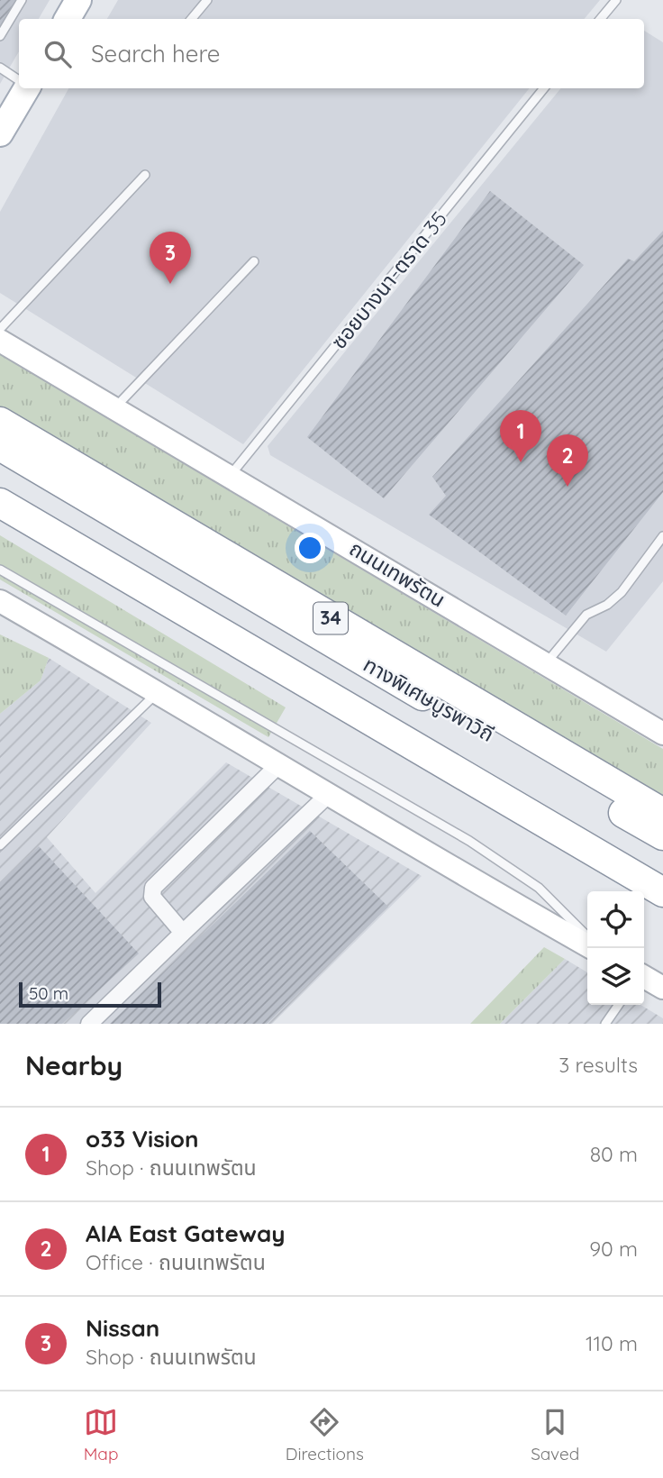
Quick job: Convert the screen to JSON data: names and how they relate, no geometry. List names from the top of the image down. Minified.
{"streets":{"highway":["34","ทางพิเศษบูรพาวิถี"],"main road":["ถนนเทพรัตน"],"lane":["ซอยบางนา-ตราด 35"]},"crossings":[["ซอยบางนา-ตราด 35","ถนนเทพรัตน"]],"scale_bar":"50 m","page":{"search":"Search here","pins":["3","1","2"],"scale":"50 m","heading":["Nearby","3 results"],"list":[{"mark":"1","name":"o33 Vision","note":"Shop · ถนนเทพรัตน","value":"80 m"},{"mark":"2","name":"AIA East Gateway","note":"Office · ถนนเทพรัตน","value":"90 m"},{"mark":"3","name":"Nissan","note":"Shop · ถนนเทพรัตน","value":"110 m"}],"nav":["Map","Directions","Saved"]}}
